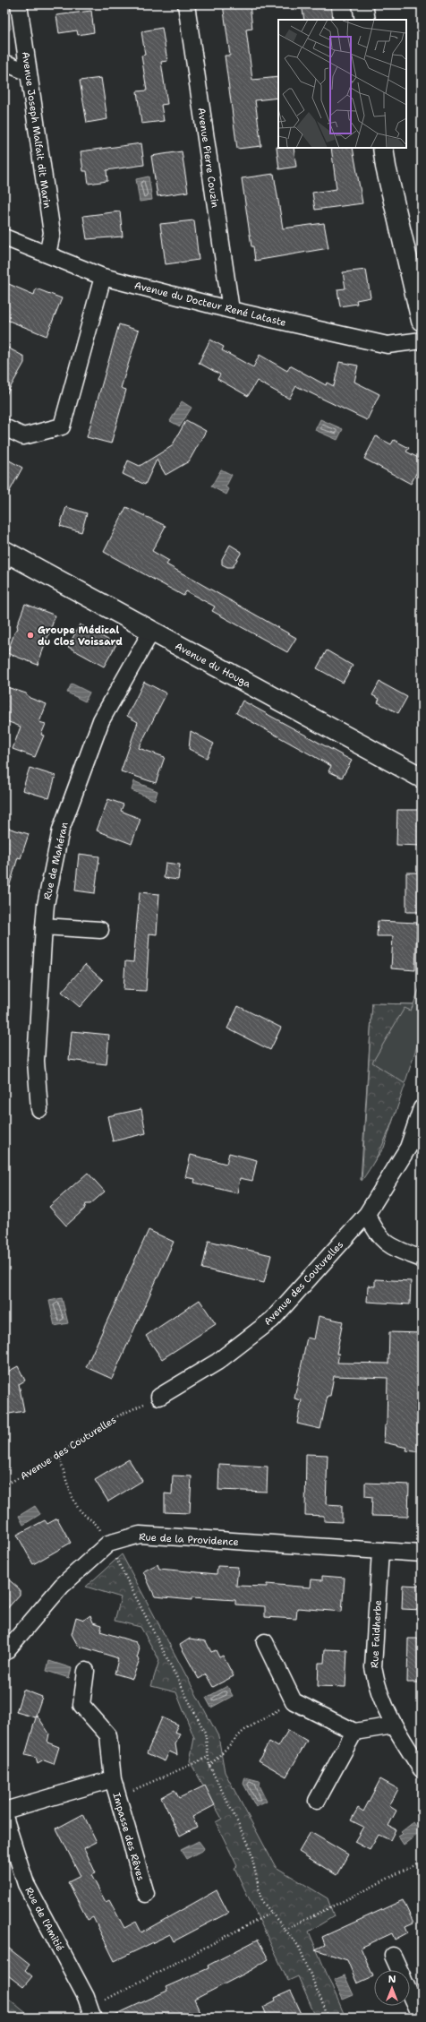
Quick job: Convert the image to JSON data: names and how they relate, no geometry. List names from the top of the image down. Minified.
{"streets":{"main road":["Avenue du Houga"],"street":["Avenue Joseph Malfait dit Marin","Avenue Pierre Couzin","Avenue du Docteur René Lataste","Rue de Mahéran","Avenue des Couturelles","Rue de la Providence","Rue Faidherbe","Impasse des Rêves","Rue de l'Amitié"]},"crossings":[["Avenue Joseph Malfait dit Marin","Avenue du Docteur René Lataste"],["Avenue Pierre Couzin","Avenue du Docteur René Lataste"],["Avenue du Houga","Rue de Mahéran"],["Rue de la Providence","Rue Faidherbe"]],"places":["Groupe Médical du Clos Voissard"],"north":"top"}
